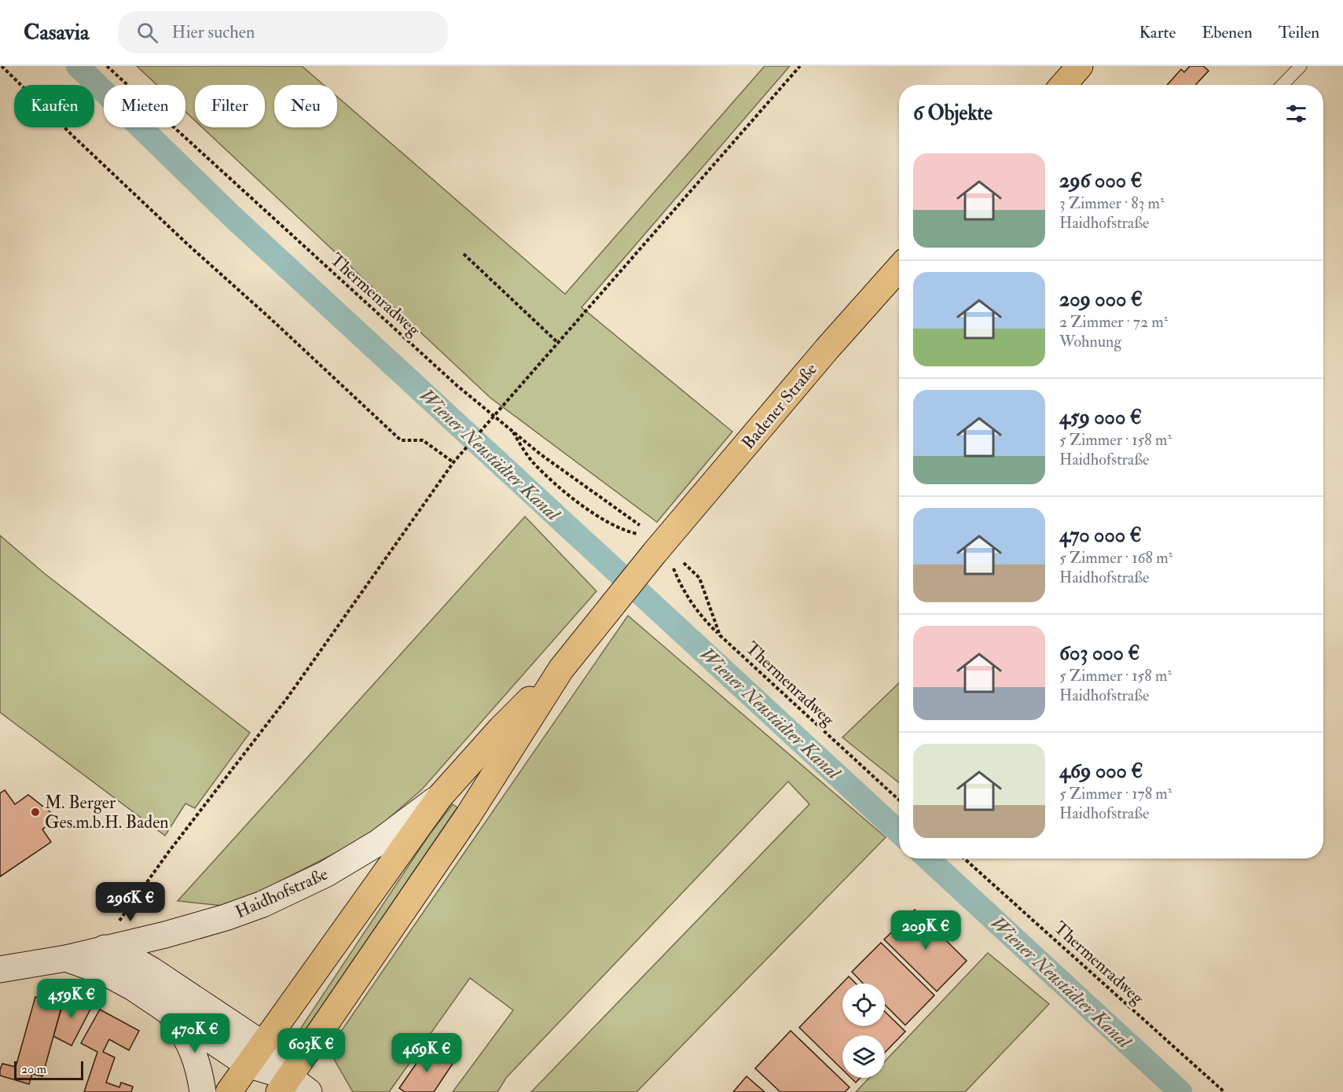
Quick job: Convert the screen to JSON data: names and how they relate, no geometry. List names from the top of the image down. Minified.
{"streets":{"main road":["Badener Straße","Haidhofstraße"],"path":["Thermenradweg"]},"water":["Wiener Neustädter Kanal"],"places":["M. Berger Ges.m.b.H. Baden"],"scale_bar":"20 m","page":{"header":"Casavia","search":"Hier suchen","nav":["Karte","Ebenen","Teilen"],"chip":["Kaufen","Mieten","Filter","Neu"],"heading":"6 Objekte","list":[{"name":"296 000 €","note":"3 Zimmer · 83 m² · Haidhofstraße"},{"name":"209 000 €","note":"2 Zimmer · 72 m² · Wohnung"},{"name":"459 000 €","note":"5 Zimmer · 158 m² · Haidhofstraße"},{"name":"470 000 €","note":"5 Zimmer · 168 m² · Haidhofstraße"},{"name":"603 000 €","note":"5 Zimmer · 158 m² · Haidhofstraße"},{"name":"469 000 €","note":"5 Zimmer · 178 m² · Haidhofstraße"}],"price":["296K €","209K €","459K €","470K €","603K €","469K €"],"scale":"20 m"}}
